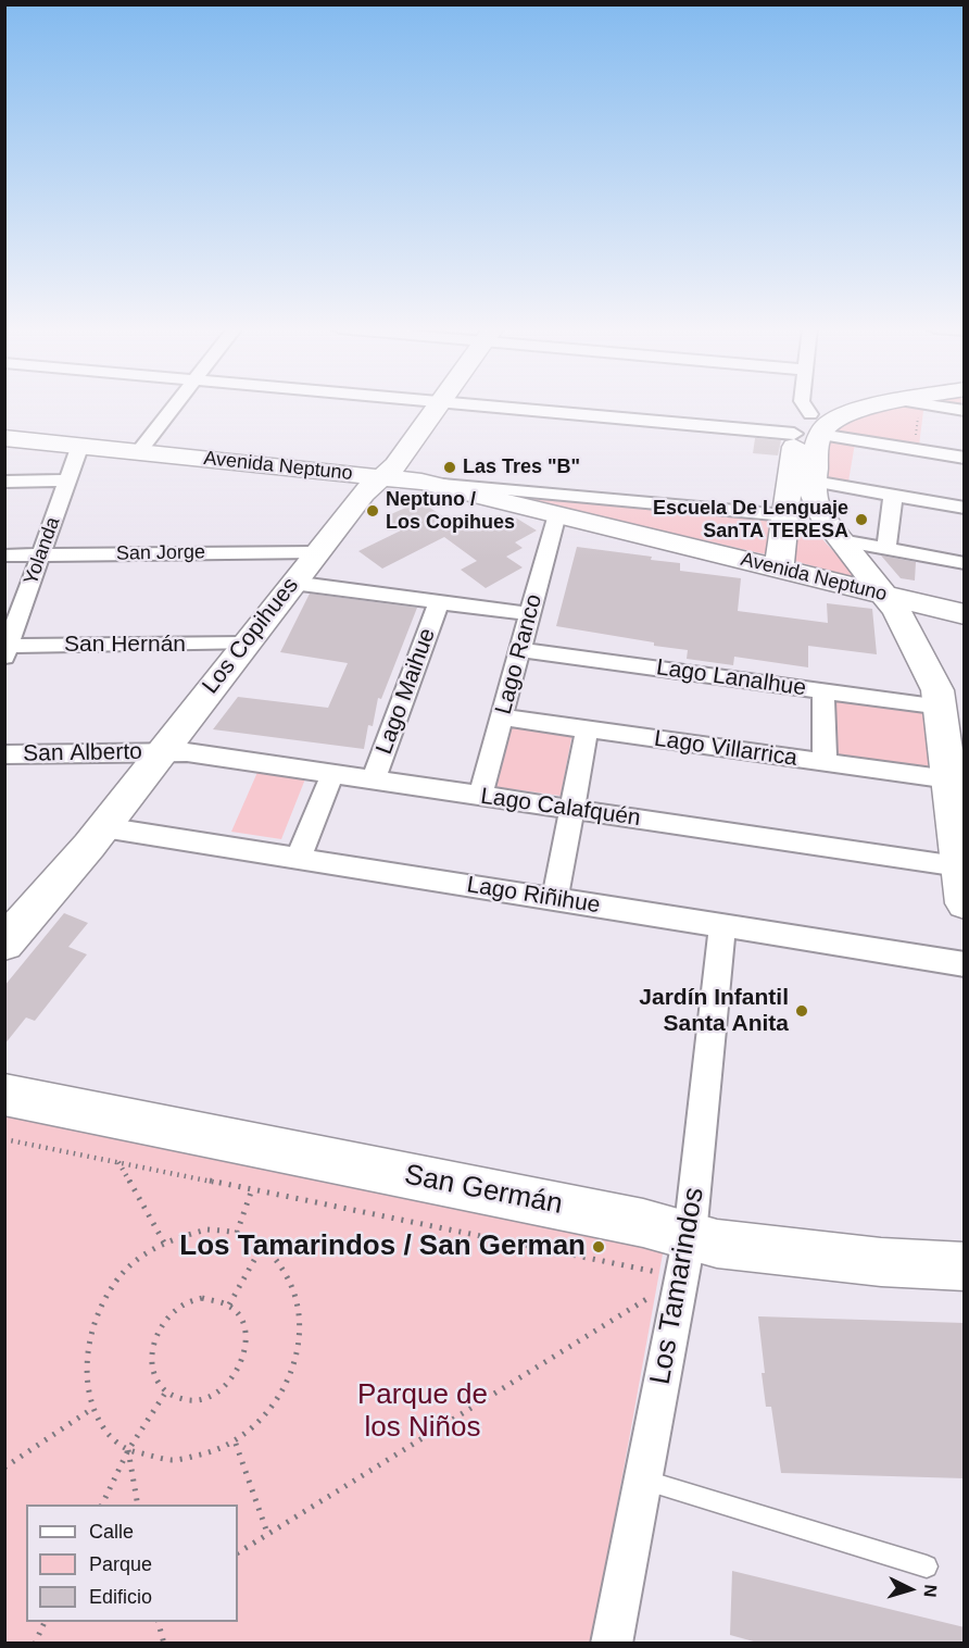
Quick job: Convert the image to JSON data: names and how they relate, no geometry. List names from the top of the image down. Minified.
{"streets":{"main road":["Avenida Neptuno","Los Copihues","San Germán"],"street":["Yolanda","San Jorge","San Hernán","Lago Ranco","Lago Lanalhue","Lago Maihue","Lago Villarrica","San Alberto","Lago Calafquén","Lago Riñihue","Los Tamarindos"]},"crossings":[["Avenida Neptuno","Yolanda"],["Avenida Neptuno","Los Copihues"],["Avenida Neptuno","Lago Ranco"],["Yolanda","San Jorge"],["Yolanda","San Hernán"],["San Jorge","Los Copihues"],["Los Copihues","San Hernán"],["Los Copihues","San Alberto"],["Los Copihues","Lago Calafquén"],["Los Copihues","Lago Riñihue"],["Lago Ranco","Lago Lanalhue"],["Lago Ranco","Lago Villarrica"],["Lago Ranco","Lago Calafquén"],["Lago Maihue","Lago Calafquén"],["San Alberto","Lago Calafquén"],["Lago Riñihue","Los Tamarindos"],["San Germán","Los Tamarindos"]],"parks":["Parque de los Niños"],"places":["Las Tres \"B\"","Neptuno / Los Copihues","Escuela De Lenguaje SanTA TERESA","Jardín Infantil Santa Anita","Los Tamarindos / San German"],"legend":["Calle","Parque","Edificio"],"north":"right"}
